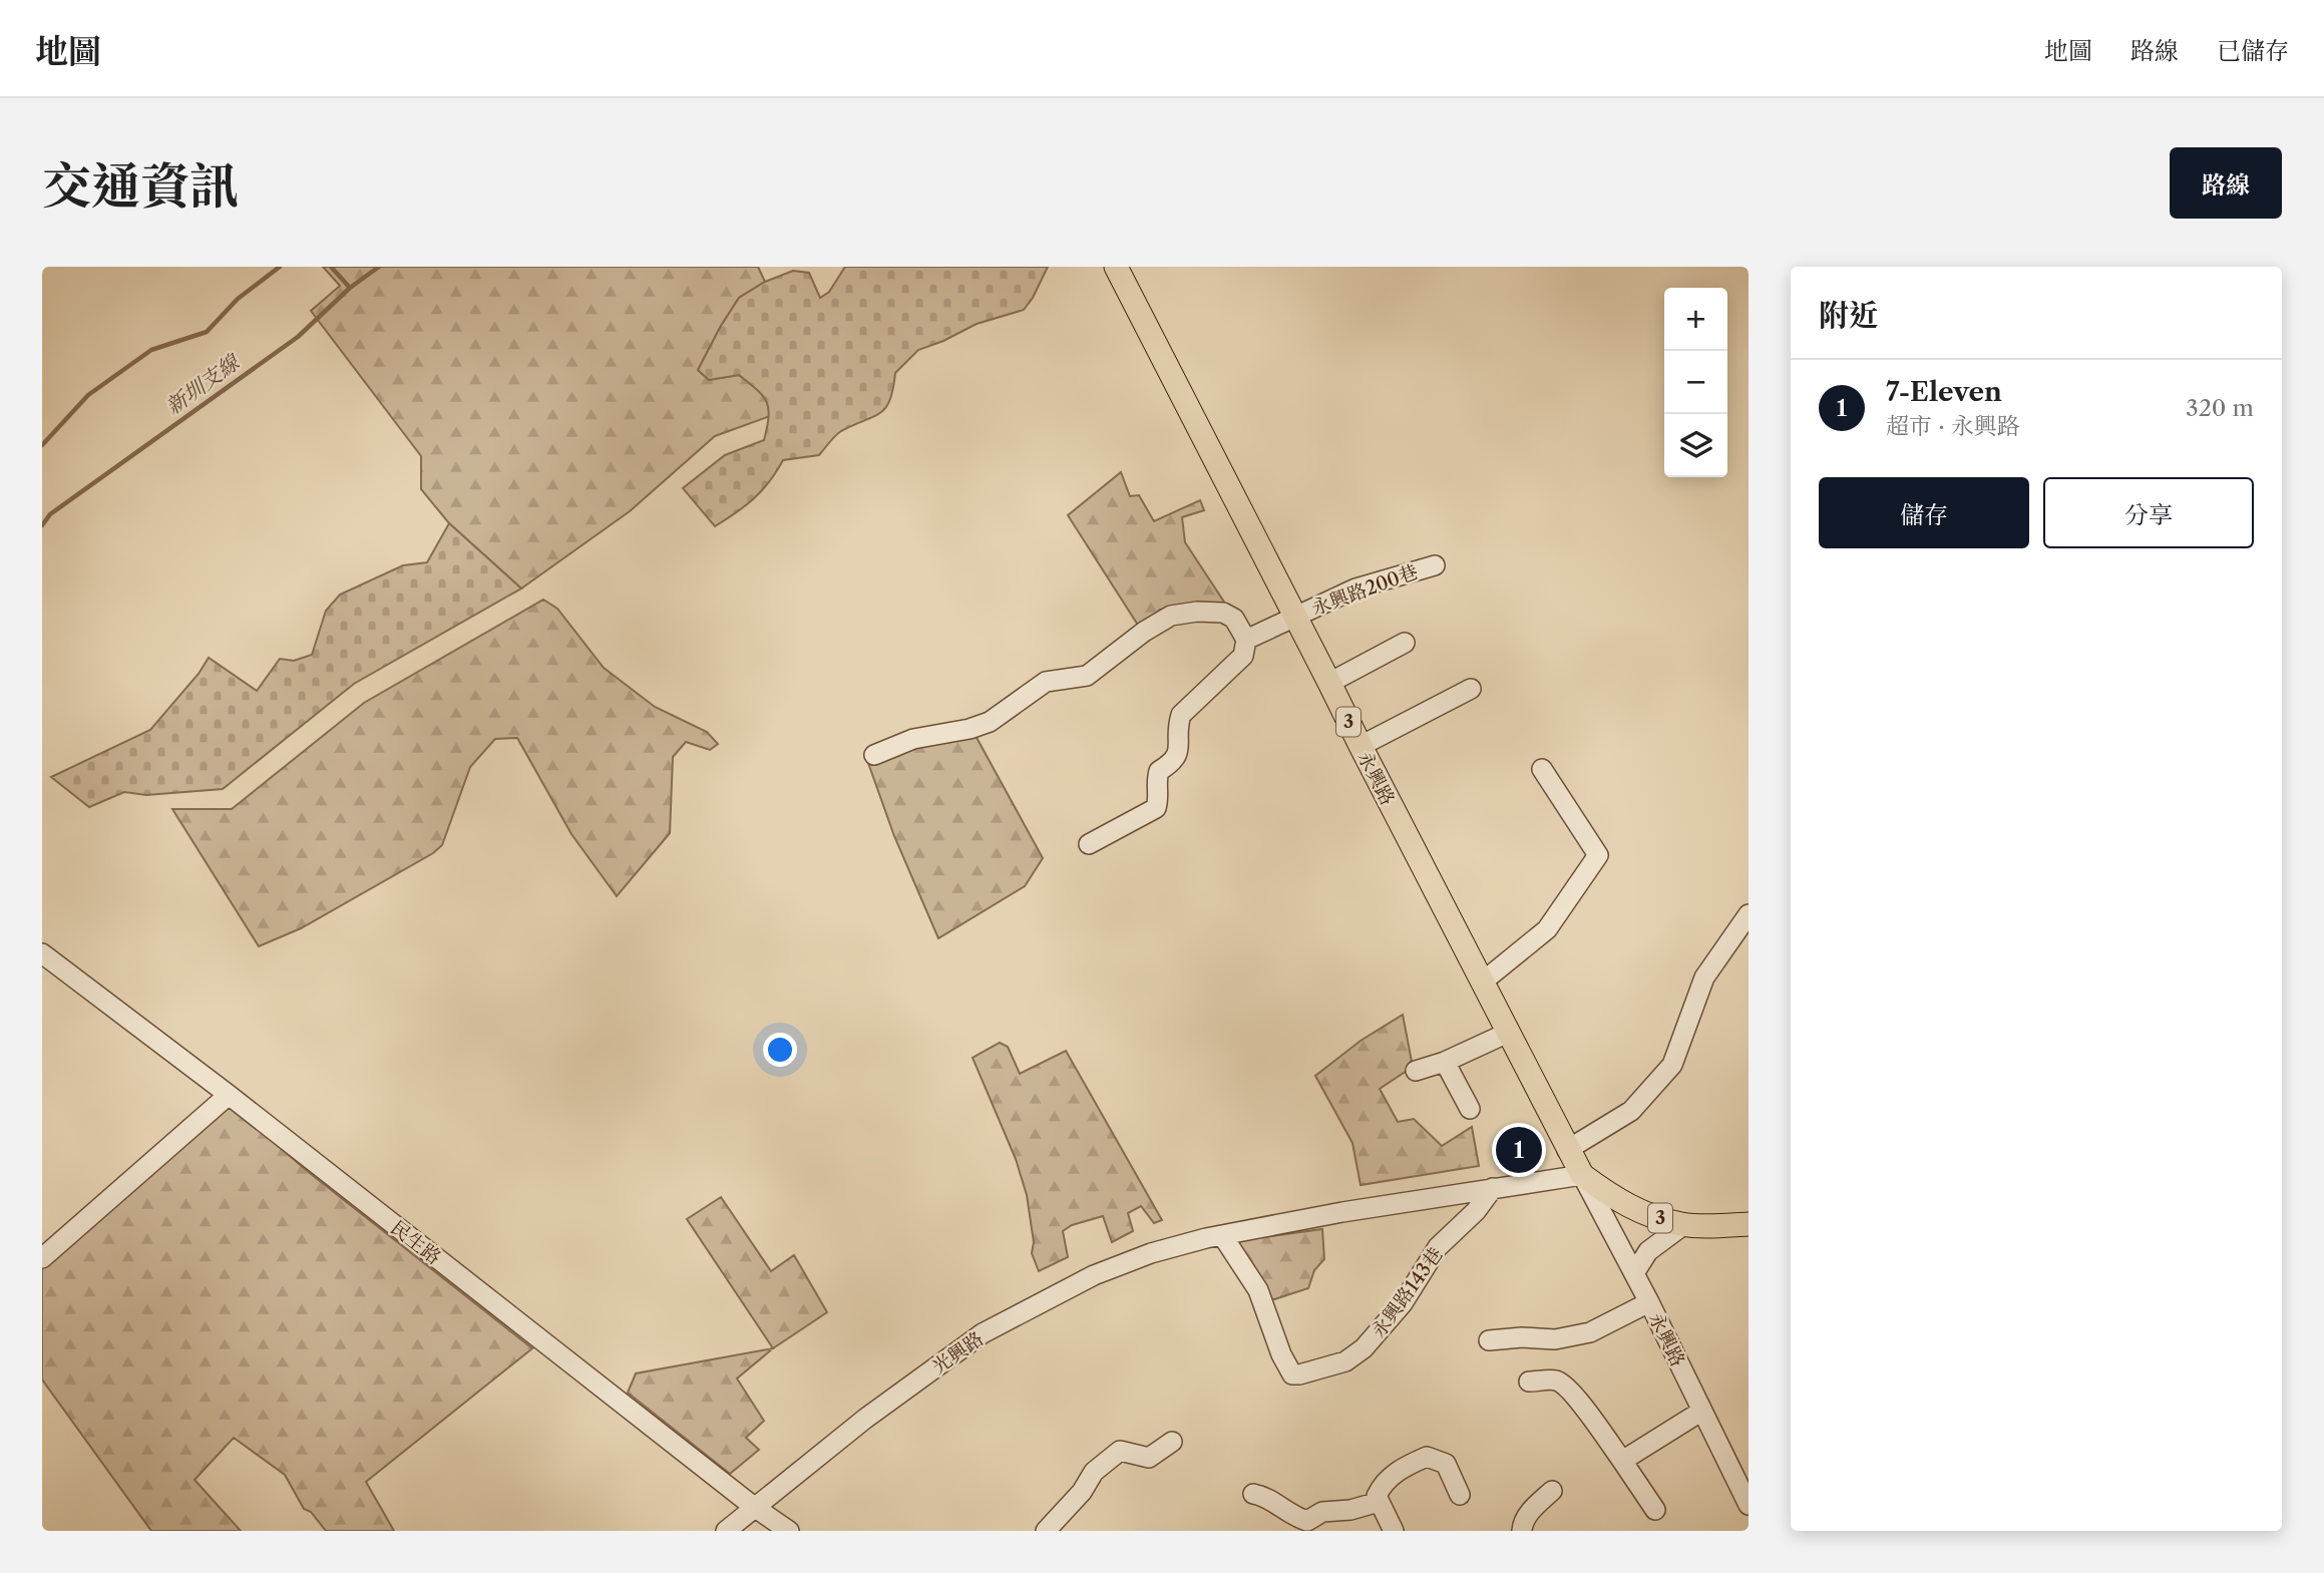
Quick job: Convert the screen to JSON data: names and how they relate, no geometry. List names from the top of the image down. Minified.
{"streets":{"main road":["3","永興路"],"street":["永興路200巷","民生路","永興路143巷","光興路"]},"crossings":[["永興路200巷","永興路"],["3","永興路"],["民生路","光興路"],["永興路143巷","光興路"]],"water":["新圳支線"],"page":{"header":"地圖","nav":["地圖","路線","已儲存"],"title":"交通資訊","buttons":["路線",["儲存","分享"]],"heading":"附近","map_buttons":["+","−"],"list":[{"mark":"1","name":"7-Eleven","note":"超市 · 永興路","value":"320 m"}],"pins":"1"}}
